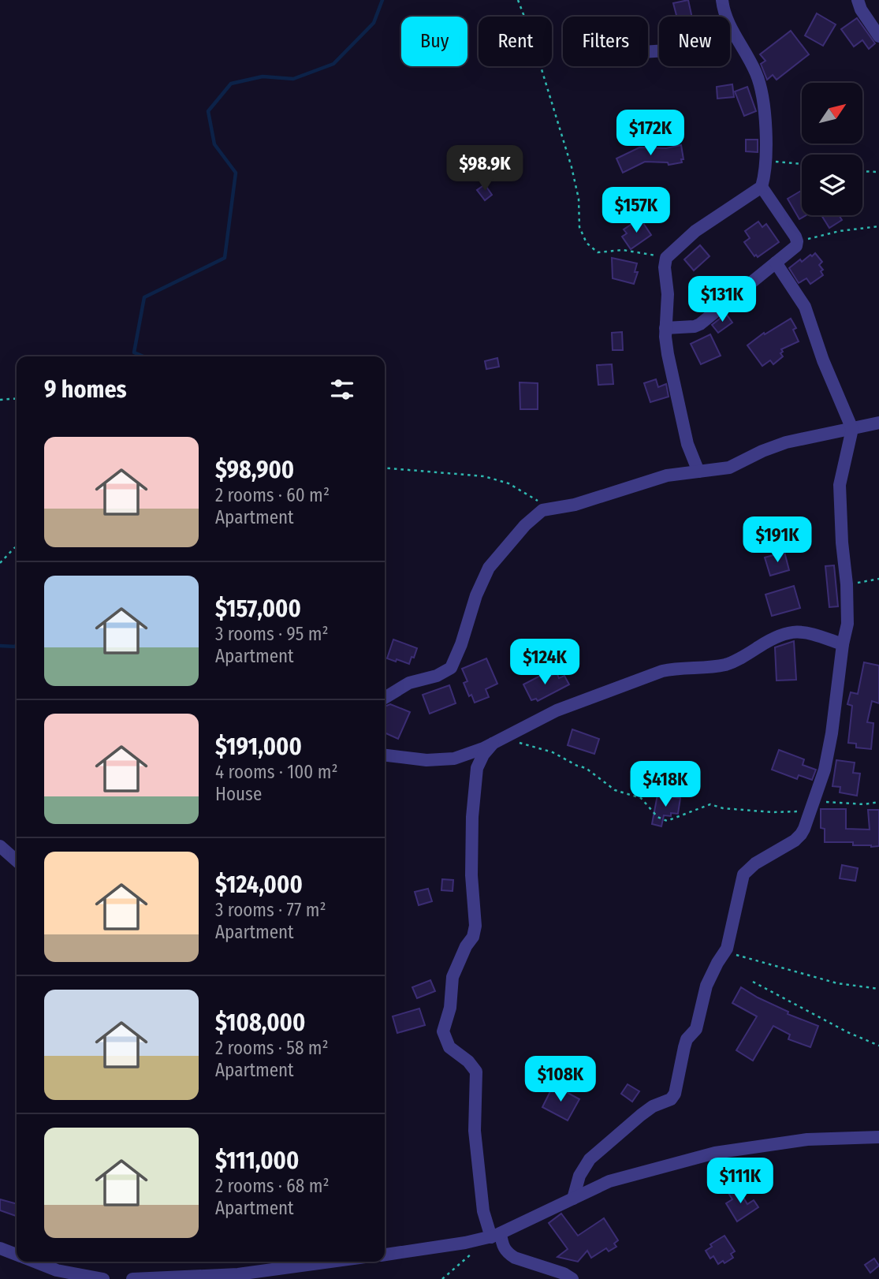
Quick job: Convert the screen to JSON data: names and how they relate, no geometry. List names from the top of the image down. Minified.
{"north":"top right","page":{"chip":["Buy","Rent","Filters","New"],"price":["$172K","$98.9K","$157K","$131K","$191K","$124K","$418K","$108K","$111K"],"heading":"9 homes","list":[{"name":"$98,900","note":"2 rooms · 60 m² · Apartment"},{"name":"$157,000","note":"3 rooms · 95 m² · Apartment"},{"name":"$191,000","note":"4 rooms · 100 m² · House"},{"name":"$124,000","note":"3 rooms · 77 m² · Apartment"},{"name":"$108,000","note":"2 rooms · 58 m² · Apartment"},{"name":"$111,000","note":"2 rooms · 68 m² · Apartment"}]}}
